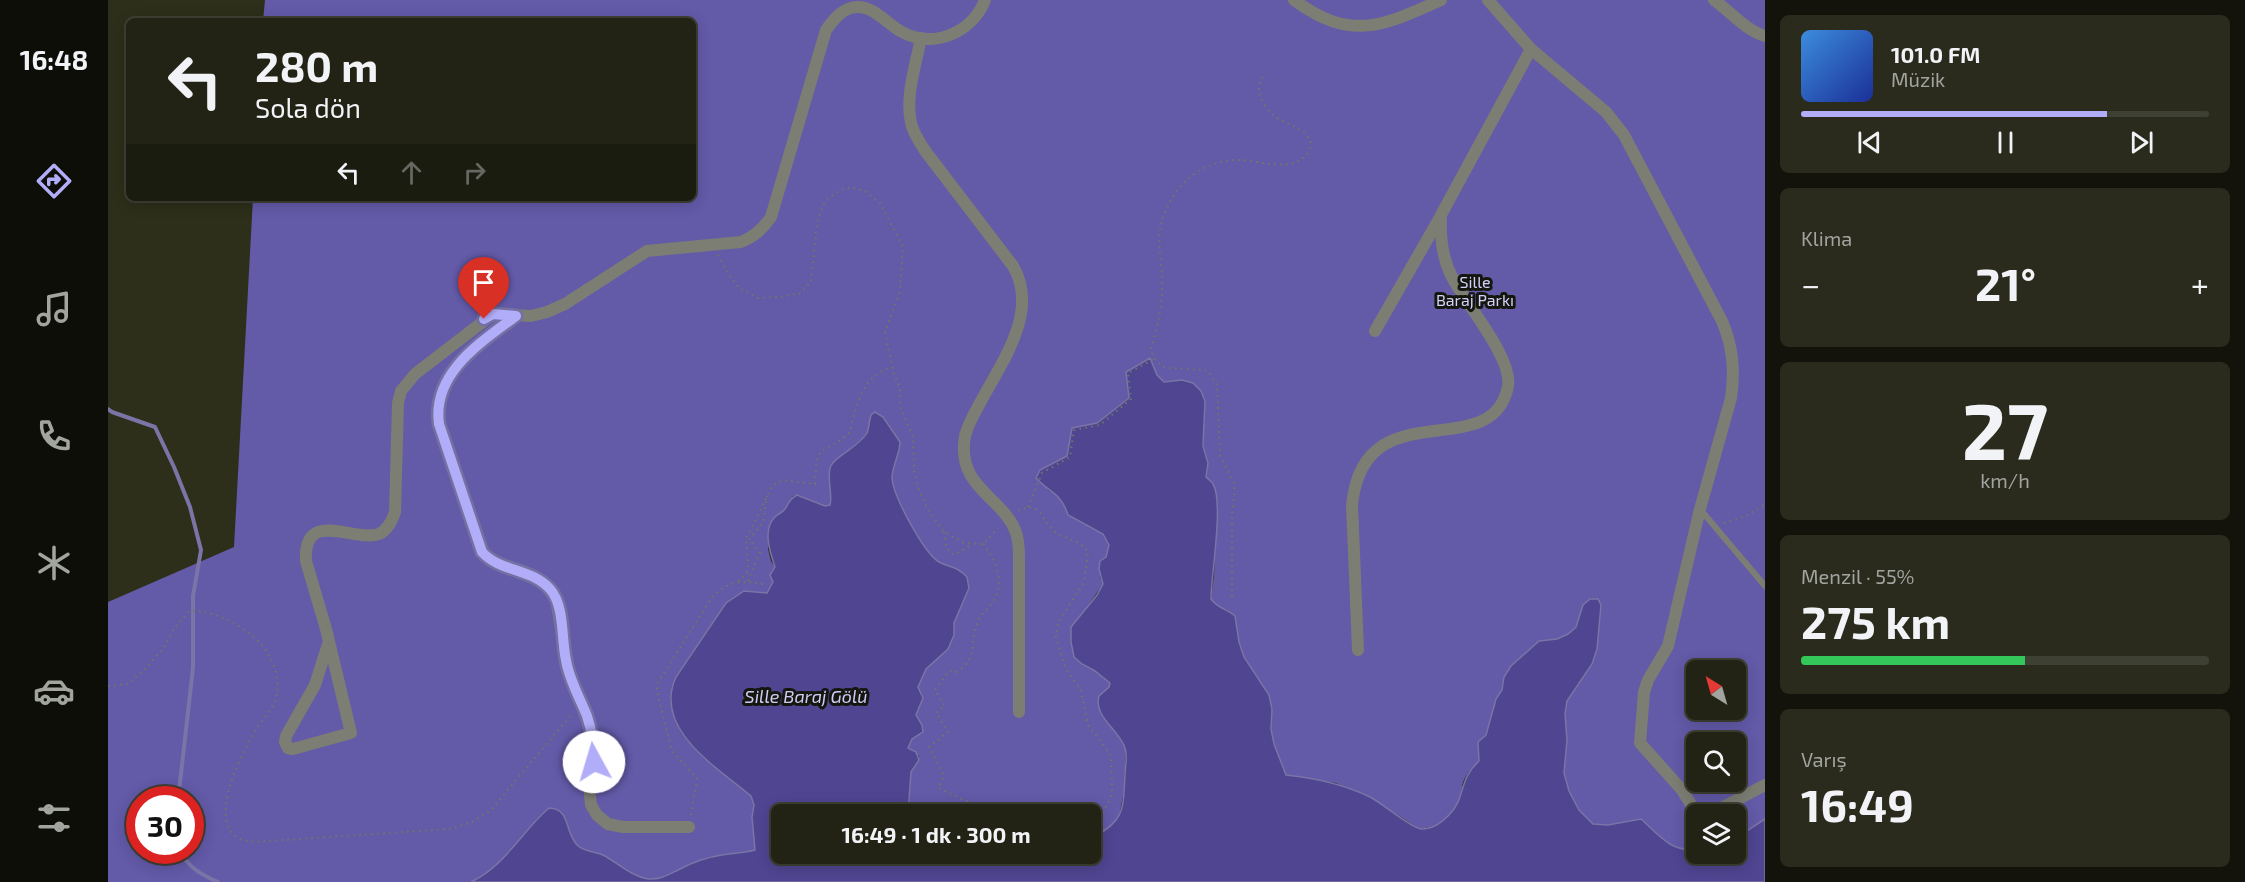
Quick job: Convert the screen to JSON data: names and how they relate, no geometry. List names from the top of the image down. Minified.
{"water":["Sille Baraj Gölü"],"parks":["Sille Baraj Parkı"],"north":"top left","page":{"tabs":"16:48","turn":["280 m","Sola dön"],"song":["101.0 FM","Müzik"],"tile":["Klima",["27","km/h"],["Menzil · 55%","275 km"],["Varış","16:49"]],"heat":["−","21°","+"],"limit":"30","trip":"16:49 · 1 dk · 300 m"}}
